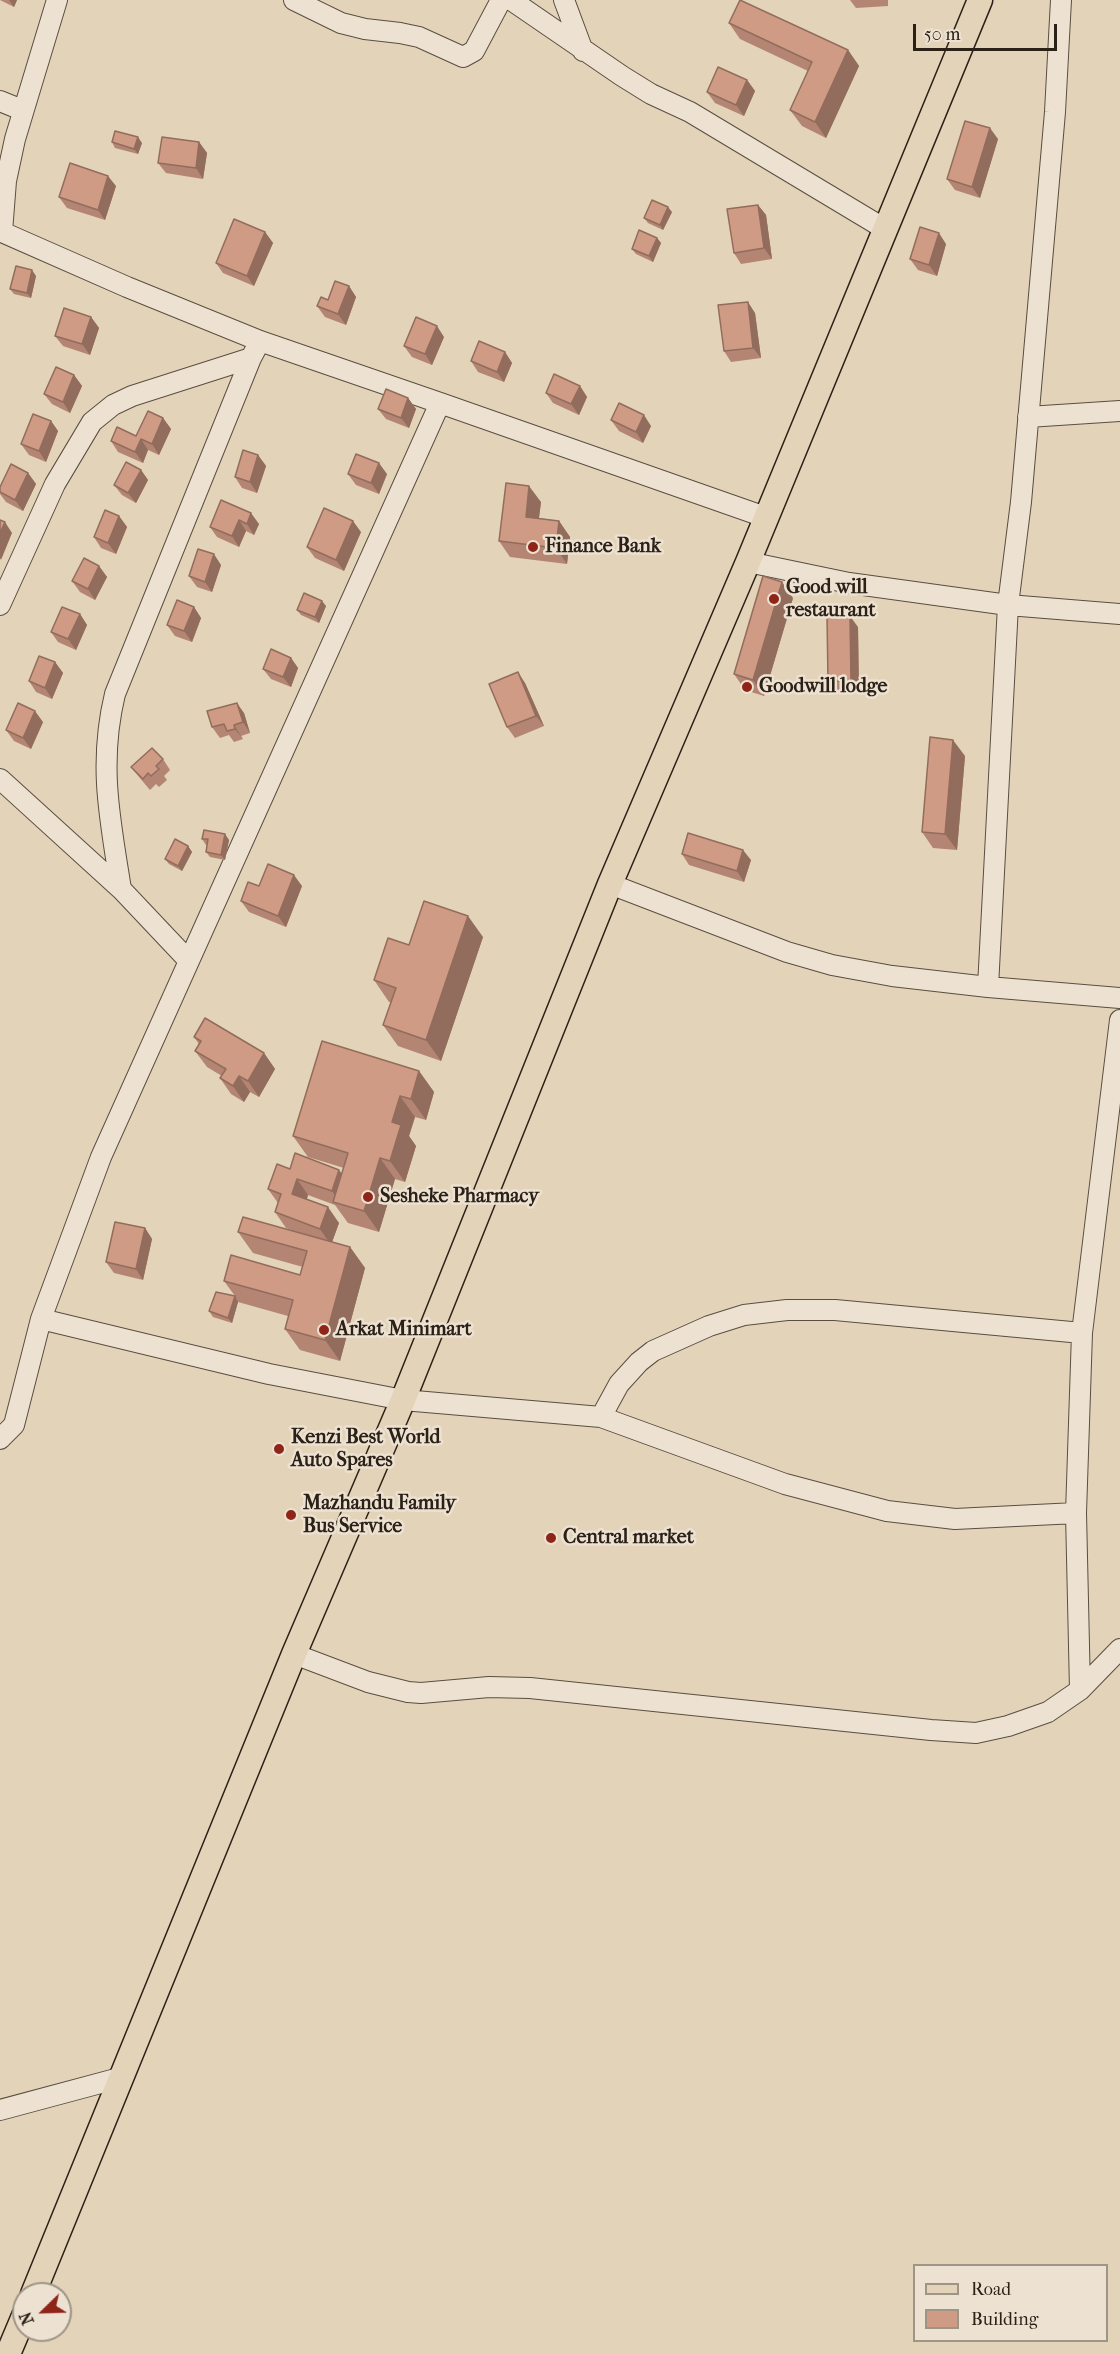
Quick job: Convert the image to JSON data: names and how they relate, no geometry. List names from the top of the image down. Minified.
{"places":["Finance Bank","Good will restaurant","Goodwill lodge","Sesheke Pharmacy","Arkat Minimart","Kenzi Best World Auto Spares","Mazhandu Family Bus Service","Central market"],"legend":["Road","Building"],"scale_bar":"50 m","north":"bottom left"}
